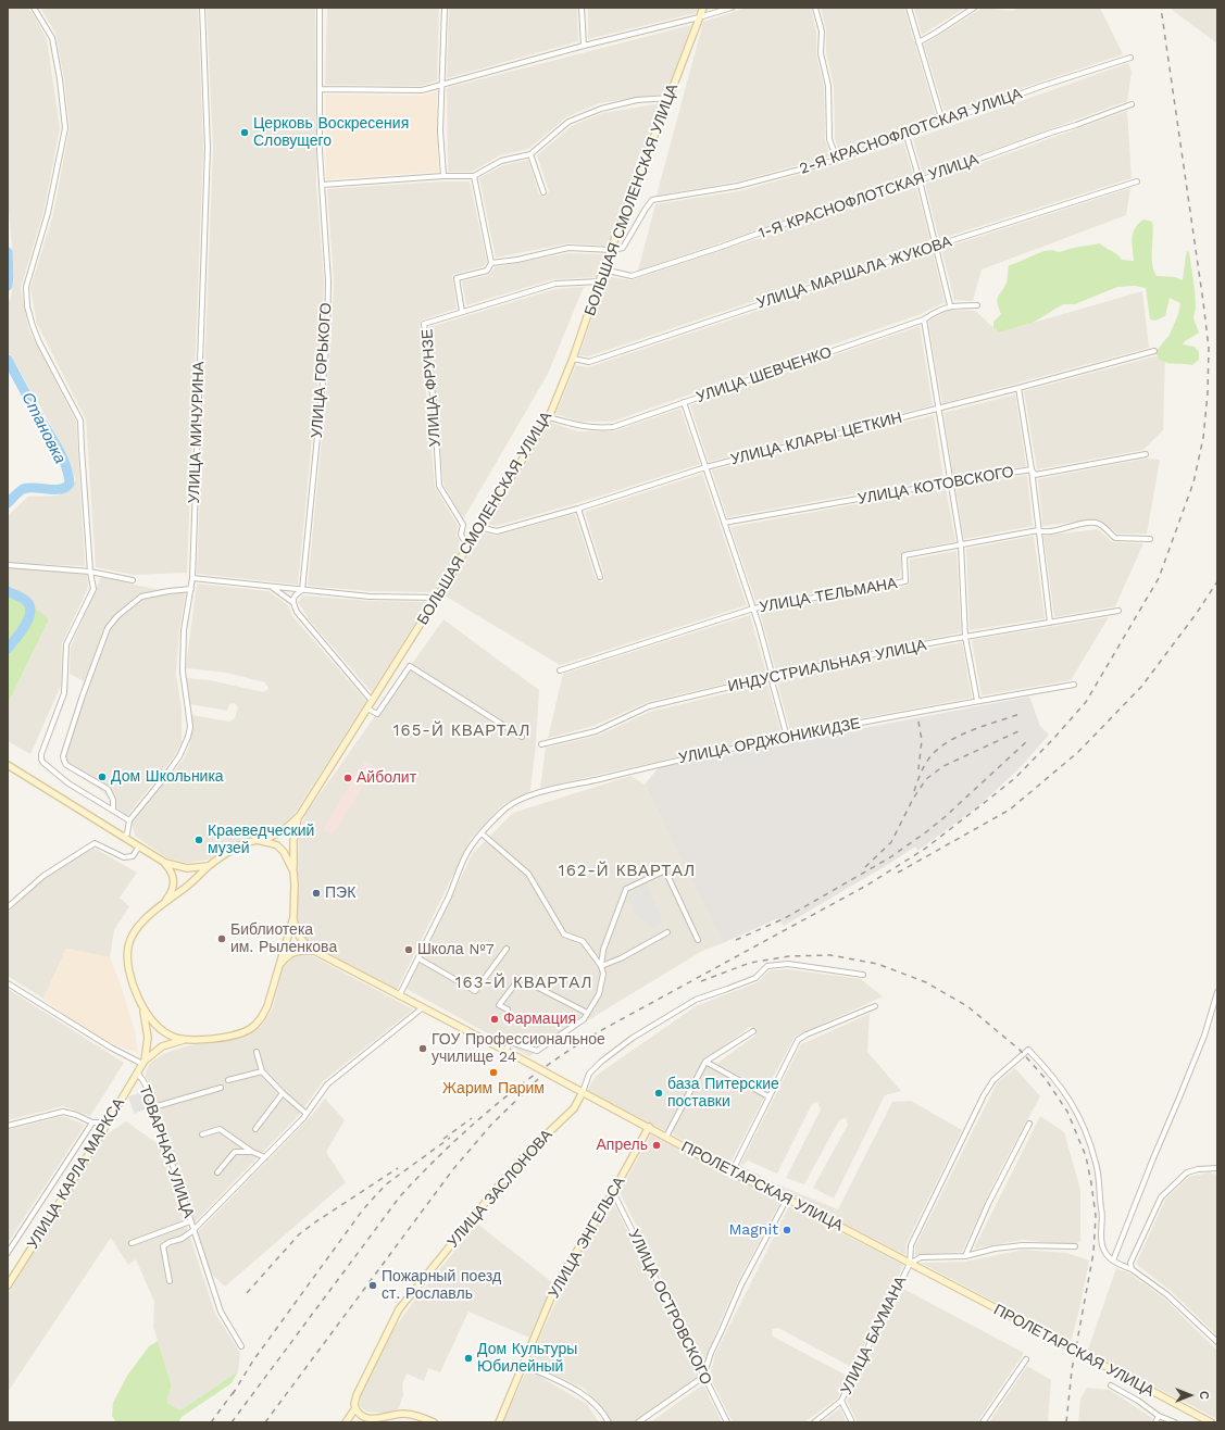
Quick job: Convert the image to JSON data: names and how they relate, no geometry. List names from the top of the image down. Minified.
{"streets":{"main road":["БОЛЬШАЯ СМОЛЕНСКАЯ УЛИЦА","УЛИЦА КАРЛА МАРКСА","ПРОЛЕТАРСКАЯ УЛИЦА","УЛИЦА ЗАСЛОНОВА","УЛИЦА ЭНГЕЛЬСА"],"street":["2-Я КРАСНОФЛОТСКАЯ УЛИЦА","1-Я КРАСНОФЛОТСКАЯ УЛИЦА","УЛИЦА МАРШАЛА ЖУКОВА","УЛИЦА ГОРЬКОГО","УЛИЦА ШЕВЧЕНКО","УЛИЦА ФРУНЗЕ","УЛИЦА МИЧУРИНА","УЛИЦА КЛАРЫ ЦЕТКИН","УЛИЦА КОТОВСКОГО","УЛИЦА ТЕЛЬМАНА","ИНДУСТРИАЛЬНАЯ УЛИЦА","УЛИЦА ОРДЖОНИКИДЗЕ","ТОВАРНАЯ УЛИЦА","УЛИЦА ОСТРОВСКОГО","УЛИЦА БАУМАНА"]},"crossings":[["2-Я КРАСНОФЛОТСКАЯ УЛИЦА","БОЛЬШАЯ СМОЛЕНСКАЯ УЛИЦА"],["1-Я КРАСНОФЛОТСКАЯ УЛИЦА","БОЛЬШАЯ СМОЛЕНСКАЯ УЛИЦА"],["БОЛЬШАЯ СМОЛЕНСКАЯ УЛИЦА","УЛИЦА МАРШАЛА ЖУКОВА"],["БОЛЬШАЯ СМОЛЕНСКАЯ УЛИЦА","УЛИЦА ШЕВЧЕНКО"],["БОЛЬШАЯ СМОЛЕНСКАЯ УЛИЦА","УЛИЦА ФРУНЗЕ"],["БОЛЬШАЯ СМОЛЕНСКАЯ УЛИЦА","УЛИЦА КЛАРЫ ЦЕТКИН"],["БОЛЬШАЯ СМОЛЕНСКАЯ УЛИЦА","УЛИЦА КАРЛА МАРКСА"],["БОЛЬШАЯ СМОЛЕНСКАЯ УЛИЦА","ПРОЛЕТАРСКАЯ УЛИЦА"],["УЛИЦА ОРДЖОНИКИДЗЕ","ПРОЛЕТАРСКАЯ УЛИЦА"],["ТОВАРНАЯ УЛИЦА","УЛИЦА КАРЛА МАРКСА"],["ТОВАРНАЯ УЛИЦА","ПРОЛЕТАРСКАЯ УЛИЦА"],["ПРОЛЕТАРСКАЯ УЛИЦА","УЛИЦА ЗАСЛОНОВА"],["ПРОЛЕТАРСКАЯ УЛИЦА","УЛИЦА ЭНГЕЛЬСА"],["ПРОЛЕТАРСКАЯ УЛИЦА","УЛИЦА БАУМАНА"],["УЛИЦА ЭНГЕЛЬСА","УЛИЦА ОСТРОВСКОГО"]],"districts":["165-Й КВАРТАЛ","162-Й КВАРТАЛ","163-Й КВАРТАЛ"],"water":["Становка"],"places":["Церковь Воскресения Словущего","Дом Школьника","Айболит","Краеведческий музей","ПЭК","Библиотека им. Рыленкова","Школа №7","Фармация","ГОУ Профессиональное училище 24","Жарим Парим","база Питерские поставки","Апрель","Magnit","Пожарный поезд ст. Рославль","Дом Культуры Юбилейный"],"north":"right"}
